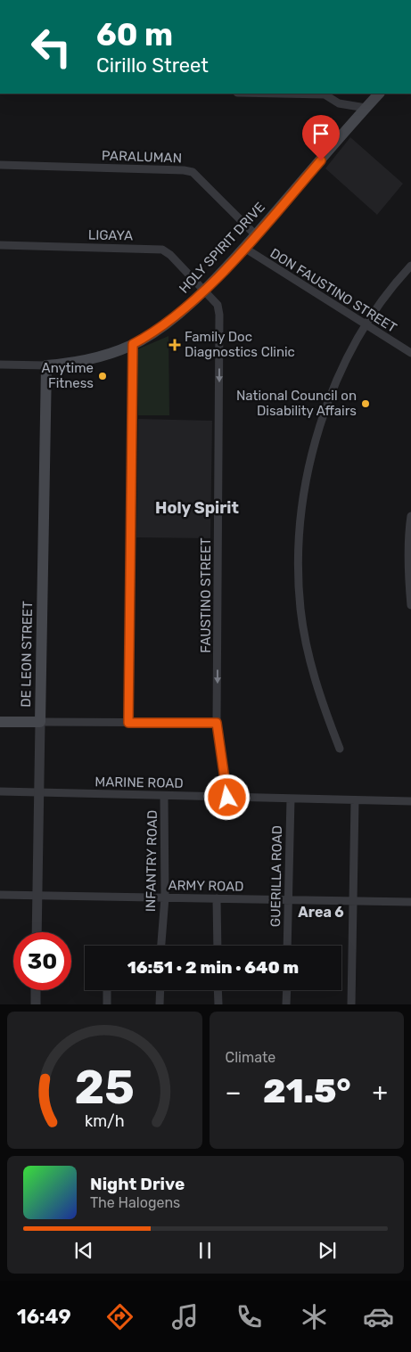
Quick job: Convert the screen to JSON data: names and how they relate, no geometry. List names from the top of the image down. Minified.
{"streets":{"main road":["HOLY SPIRIT DRIVE","DE LEON STREET"],"street":["PARALUMAN","LIGAYA","DON FAUSTINO STREET","FAUSTINO STREET","MARINE ROAD","INFANTRY ROAD","GUERILLA ROAD","ARMY ROAD"]},"crossings":[["PARALUMAN","HOLY SPIRIT DRIVE"],["LIGAYA","HOLY SPIRIT DRIVE"],["LIGAYA","FAUSTINO STREET"],["HOLY SPIRIT DRIVE","DON FAUSTINO STREET"],["HOLY SPIRIT DRIVE","FAUSTINO STREET"],["HOLY SPIRIT DRIVE","DE LEON STREET"],["FAUSTINO STREET","MARINE ROAD"],["DE LEON STREET","MARINE ROAD"],["DE LEON STREET","ARMY ROAD"],["MARINE ROAD","INFANTRY ROAD"],["MARINE ROAD","GUERILLA ROAD"],["INFANTRY ROAD","ARMY ROAD"],["GUERILLA ROAD","ARMY ROAD"]],"one_way":["FAUSTINO STREET"],"districts":["Holy Spirit","Area 6"],"places":{"health":["Family Doc Diagnostics Clinic"],"other":["Anytime Fitness","National Council on Disability Affairs"]},"page":{"turn":["60 m","Cirillo Street"],"limit":"30","trip":"16:51 · 2 min · 640 m","tile":"Climate","heat":["−","21.5°","+"],"song":["Night Drive","The Halogens"],"tabs":"16:49","gauge":["25","km/h"]}}
